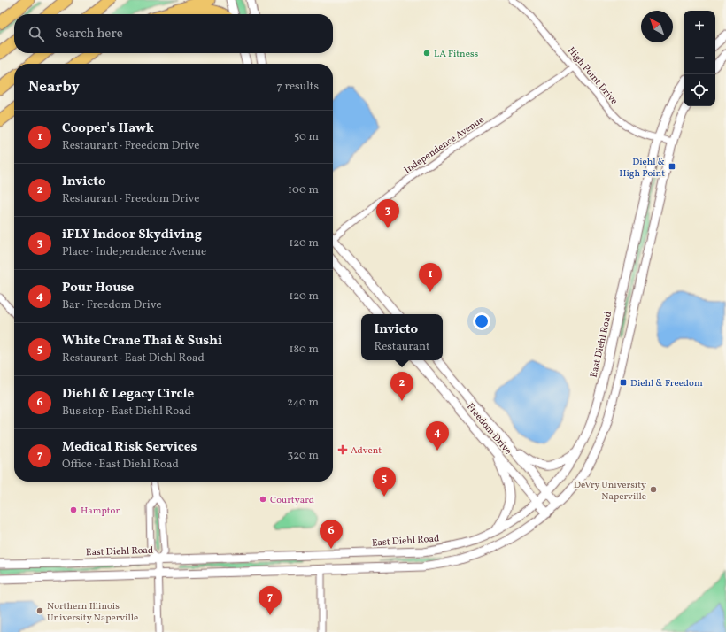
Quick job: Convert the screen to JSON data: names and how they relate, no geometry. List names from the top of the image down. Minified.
{"streets":{"street":["High Point Drive","Independence Avenue","East Diehl Road","Freedom Drive"]},"crossings":[["High Point Drive","Independence Avenue"],["High Point Drive","East Diehl Road"],["East Diehl Road","Freedom Drive"]],"places":{"other":["LA Fitness","DeVry University Naperville","Courtyard","Hampton","Northern Illinois University Naperville"],"transit":["Diehl & High Point","Diehl & Freedom"],"health":["Advent"]},"north":"top left","page":{"map_buttons":["+","−"],"search":"Search here","heading":["Nearby","7 results"],"list":[{"mark":"1","name":"Cooper's Hawk","note":"Restaurant · Freedom Drive","value":"50 m"},{"mark":"2","name":"Invicto","note":"Restaurant · Freedom Drive","value":"100 m"},{"mark":"3","name":"iFLY Indoor Skydiving","note":"Place · Independence Avenue","value":"120 m"},{"mark":"4","name":"Pour House","note":"Bar · Freedom Drive","value":"120 m"},{"mark":"5","name":"White Crane Thai & Sushi","note":"Restaurant · East Diehl Road","value":"180 m"},{"mark":"6","name":"Diehl & Legacy Circle","note":"Bus stop · East Diehl Road","value":"240 m"},{"mark":"7","name":"Medical Risk Services","note":"Office · East Diehl Road","value":"320 m"}],"pins":["3","1","2","4","5","6","7"],"popup":["Invicto","Restaurant"]}}
